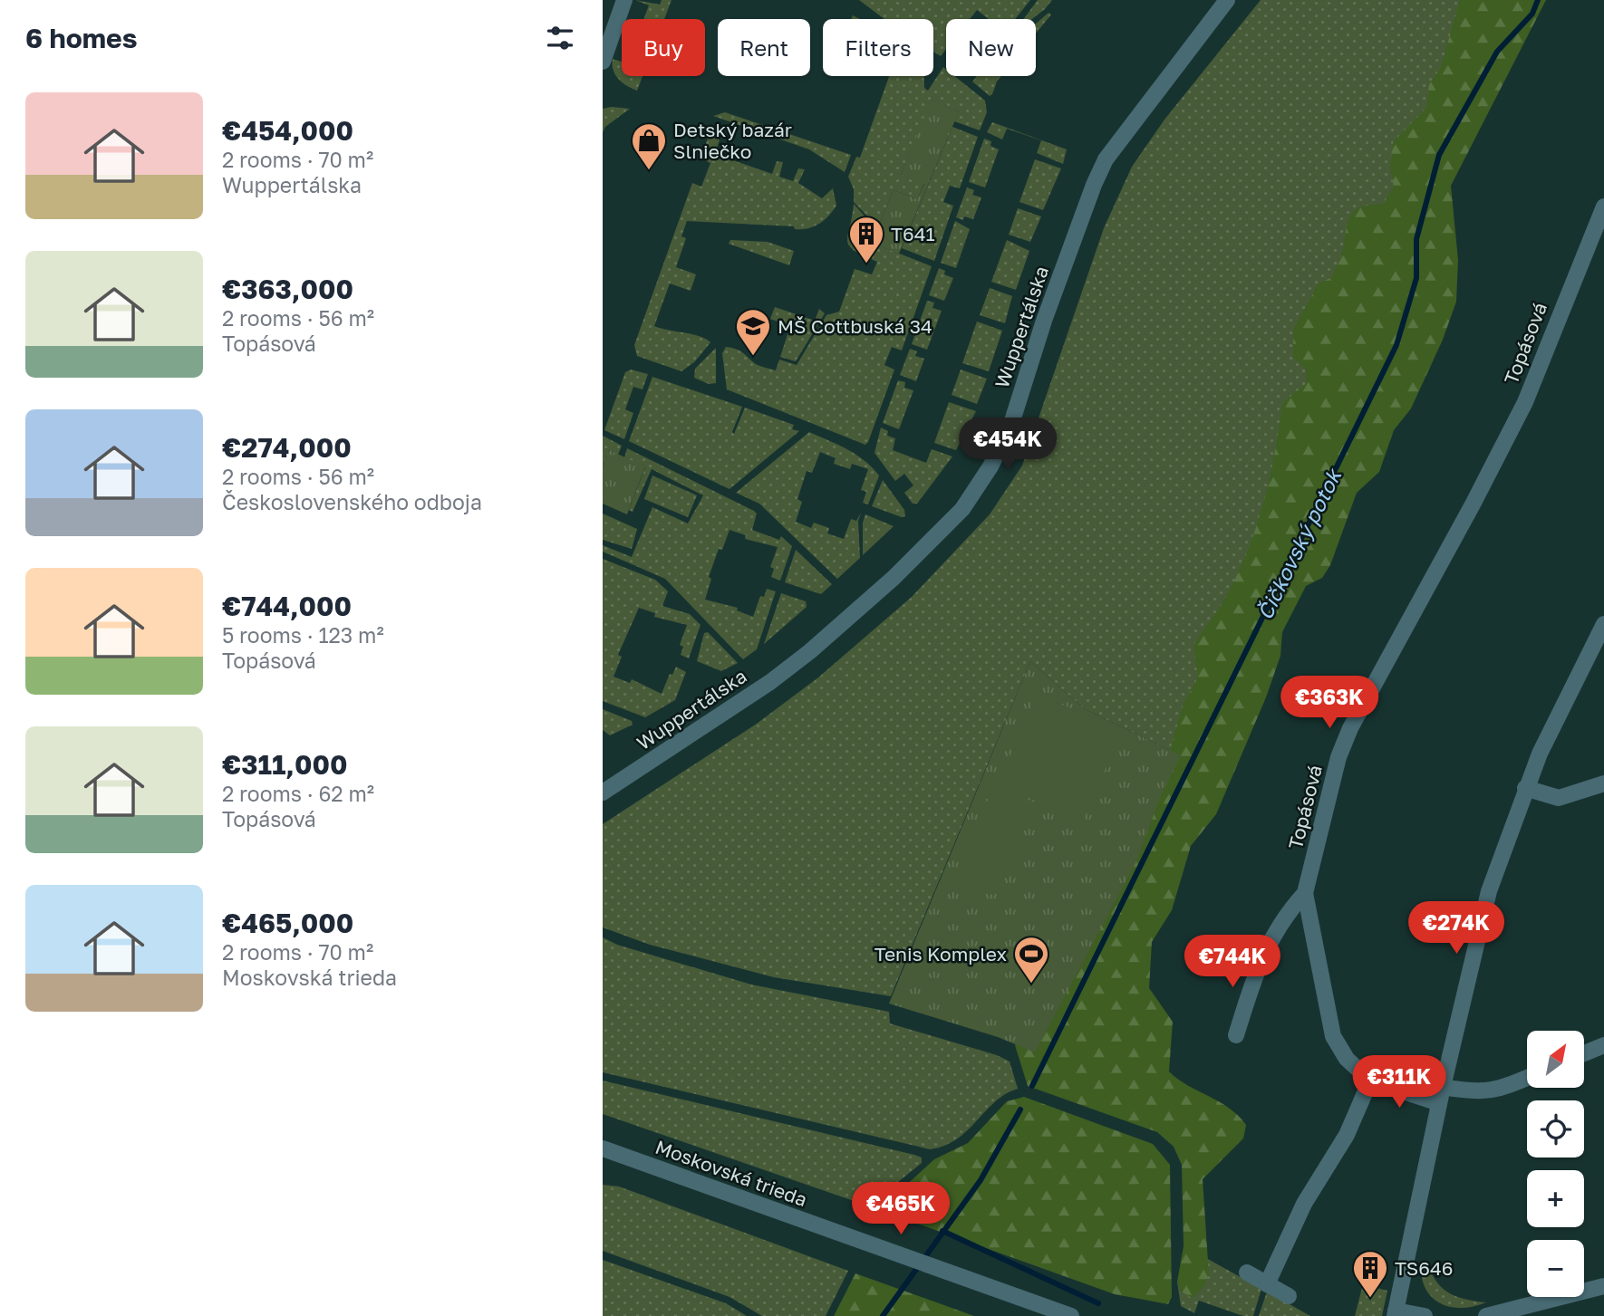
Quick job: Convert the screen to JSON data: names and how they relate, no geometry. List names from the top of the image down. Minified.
{"streets":{"street":["Wuppertálska","Topásová","Moskovská trieda"]},"water":["Čičkovský potok"],"places":{"shop":["Detský bazár Slniečko"],"building":["T641","TS646"],"school or university":["MŠ Cottbuská 34"],"sports":["Tenis Komplex"]},"north":"top right","page":{"heading":"6 homes","chip":["Buy","Rent","Filters","New"],"list":[{"name":"€454,000","note":"2 rooms · 70 m² · Wuppertálska"},{"name":"€363,000","note":"2 rooms · 56 m² · Topásová"},{"name":"€274,000","note":"2 rooms · 56 m² · Československého odboja"},{"name":"€744,000","note":"5 rooms · 123 m² · Topásová"},{"name":"€311,000","note":"2 rooms · 62 m² · Topásová"},{"name":"€465,000","note":"2 rooms · 70 m² · Moskovská trieda"}],"price":["€454K","€363K","€274K","€744K","€311K","€465K"],"map_buttons":["+","−"]}}
